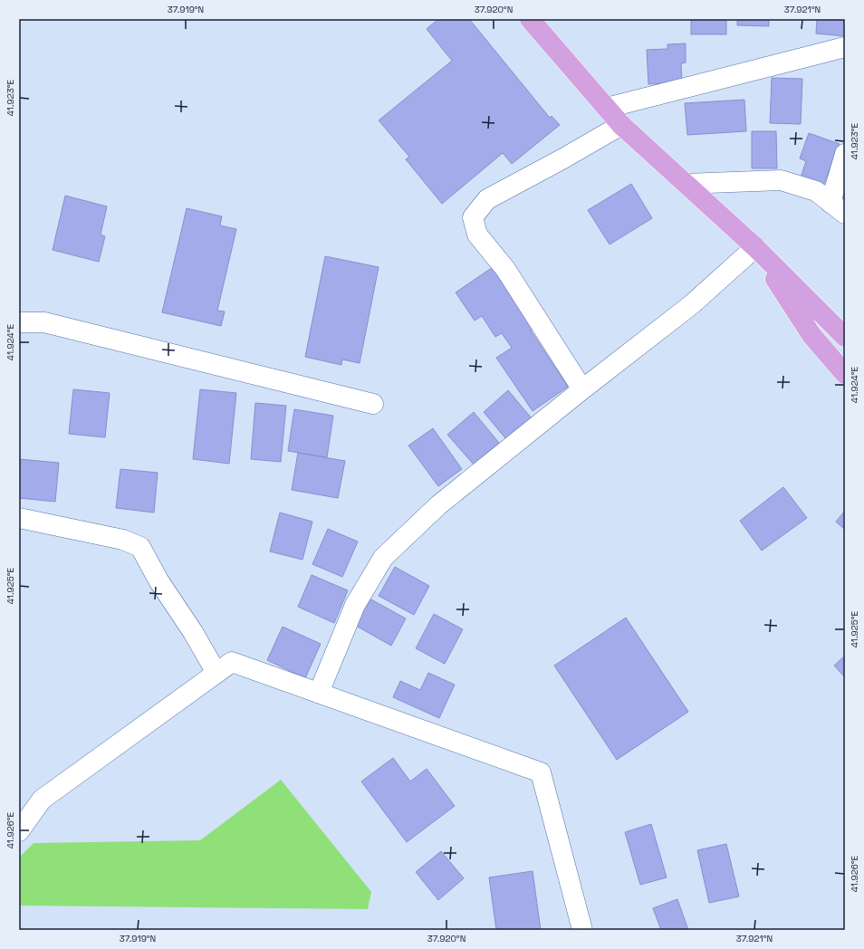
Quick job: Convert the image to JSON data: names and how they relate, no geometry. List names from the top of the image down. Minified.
{"coordinates":["37.919°N","37.920°N","37.921°N","41.923°E","41.924°E","41.925°E","41.926°E"]}
